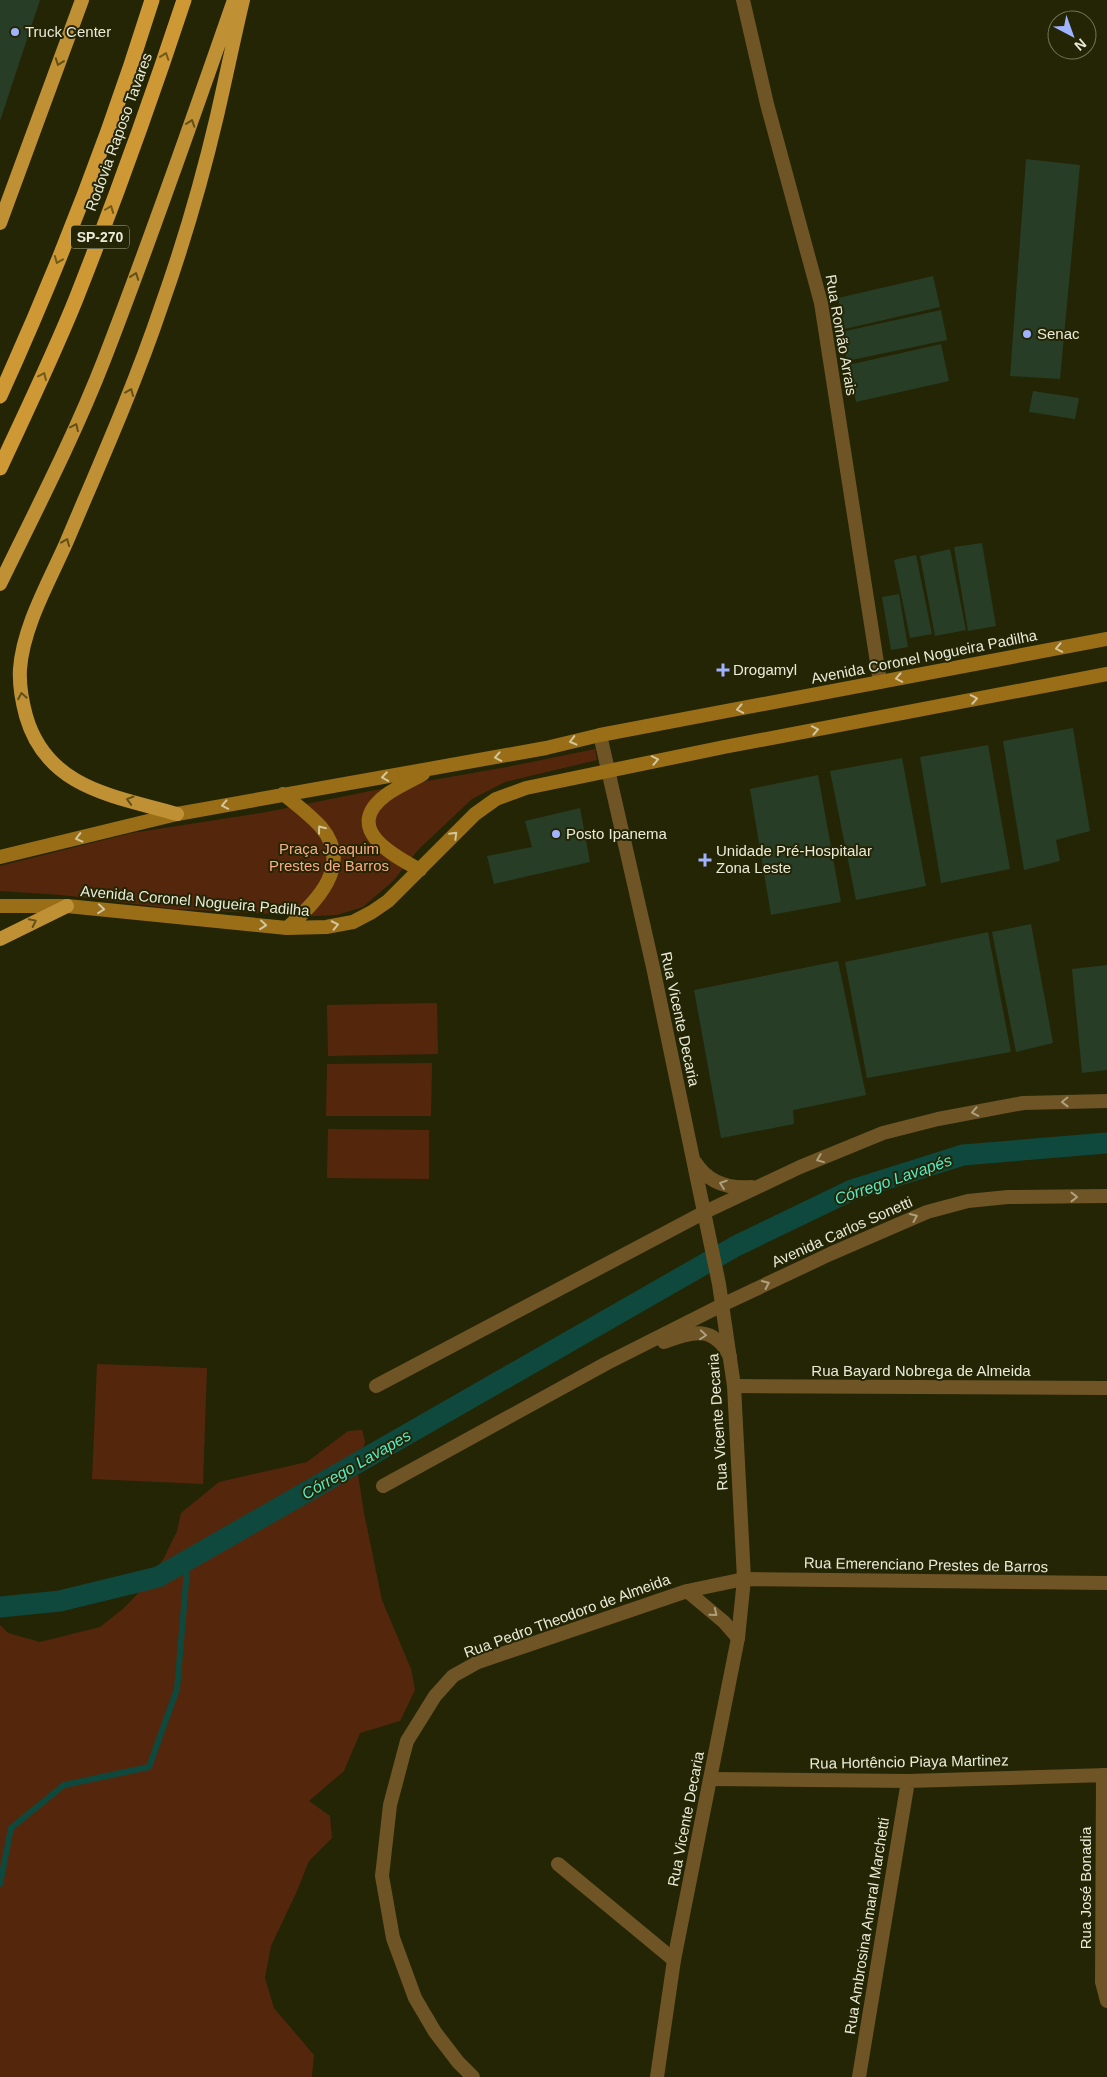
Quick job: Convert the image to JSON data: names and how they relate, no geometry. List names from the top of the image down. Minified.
{"streets":{"highway":["Rodovia Raposo Tavares","SP-270"],"main road":["Avenida Coronel Nogueira Padilha"],"street":["Rua Romão Arrais","Rua Vicente Decaria","Avenida Carlos Sonetti","Rua Bayard Nobrega de Almeida","Rua Emerenciano Prestes de Barros","Rua Pedro Theodoro de Almeida","Rua Hortêncio Piaya Martinez","Rua José Bonadia","Rua Ambrosina Amaral Marchetti"]},"crossings":[["Rua Romão Arrais","Avenida Coronel Nogueira Padilha"],["Avenida Coronel Nogueira Padilha","Rua Vicente Decaria"],["Rua Vicente Decaria","Avenida Carlos Sonetti"],["Rua Vicente Decaria","Rua Bayard Nobrega de Almeida"],["Rua Vicente Decaria","Rua Emerenciano Prestes de Barros"],["Rua Vicente Decaria","Rua Pedro Theodoro de Almeida"],["Rua Vicente Decaria","Rua Hortêncio Piaya Martinez"],["Rua Emerenciano Prestes de Barros","Rua Pedro Theodoro de Almeida"],["Rua Hortêncio Piaya Martinez","Rua José Bonadia"],["Rua Hortêncio Piaya Martinez","Rua Ambrosina Amaral Marchetti"]],"water":["Córrego Lavapés","Córrego Lavapes"],"parks":["Praça Joaquim Prestes de Barros"],"places":{"other":["Truck Center","Senac","Posto Ipanema"],"health":["Drogamyl","Unidade Pré-Hospitalar Zona Leste"]},"north":"bottom right"}
